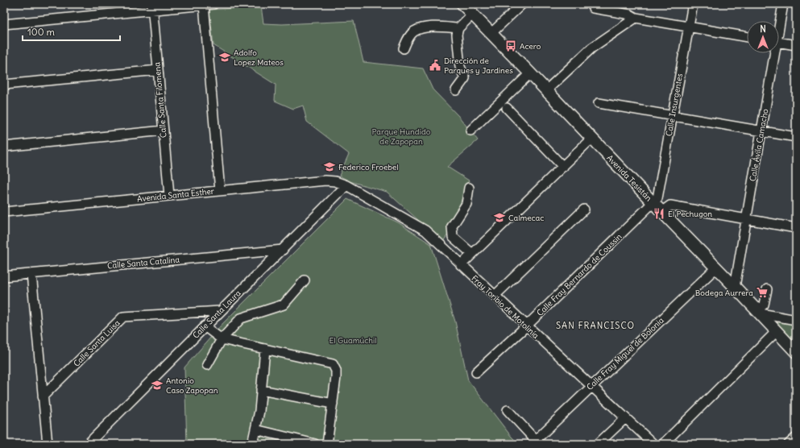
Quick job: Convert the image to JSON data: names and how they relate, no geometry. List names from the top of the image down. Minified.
{"streets":{"main road":["Avenida Tesistán"],"street":["Calle Santa Filomena","Calle Insurgentes","Calle Ávila Camacho","Avenida Santa Esther","Calle Santa Catalina","Calle Fray Bernardo de Coussin","Fray Toribio de Motolinía","Calle Santa Laura","Calle Santa Luisa","Calle Fray Miguel de Bolonia"]},"crossings":[["Calle Santa Filomena","Avenida Santa Esther"],["Calle Insurgentes","Avenida Tesistán"],["Calle Insurgentes","Calle Fray Bernardo de Coussin"],["Calle Ávila Camacho","Avenida Tesistán"],["Avenida Tesistán","Calle Fray Bernardo de Coussin"],["Avenida Tesistán","Calle Fray Miguel de Bolonia"],["Avenida Santa Esther","Fray Toribio de Motolinía"],["Avenida Santa Esther","Calle Santa Laura"],["Calle Santa Catalina","Calle Santa Laura"],["Calle Fray Bernardo de Coussin","Fray Toribio de Motolinía"],["Fray Toribio de Motolinía","Calle Santa Laura"],["Fray Toribio de Motolinía","Calle Fray Miguel de Bolonia"],["Calle Santa Laura","Calle Santa Luisa"]],"districts":["SAN FRANCISCO"],"parks":["Parque Hundido de Zapopan","El Guamúchil"],"places":{"bus stop":["Acero"],"school or university":["Adolfo Lopez Mateos","Federico Froebel","Calmecac","Antonio Caso Zapopan"],"public building":["Dirección de Parques y Jardines"],"restaurant":["El Pechugon"],"supermarket":["Bodega Aurrera"]},"scale_bar":"100 m","north":"top"}
